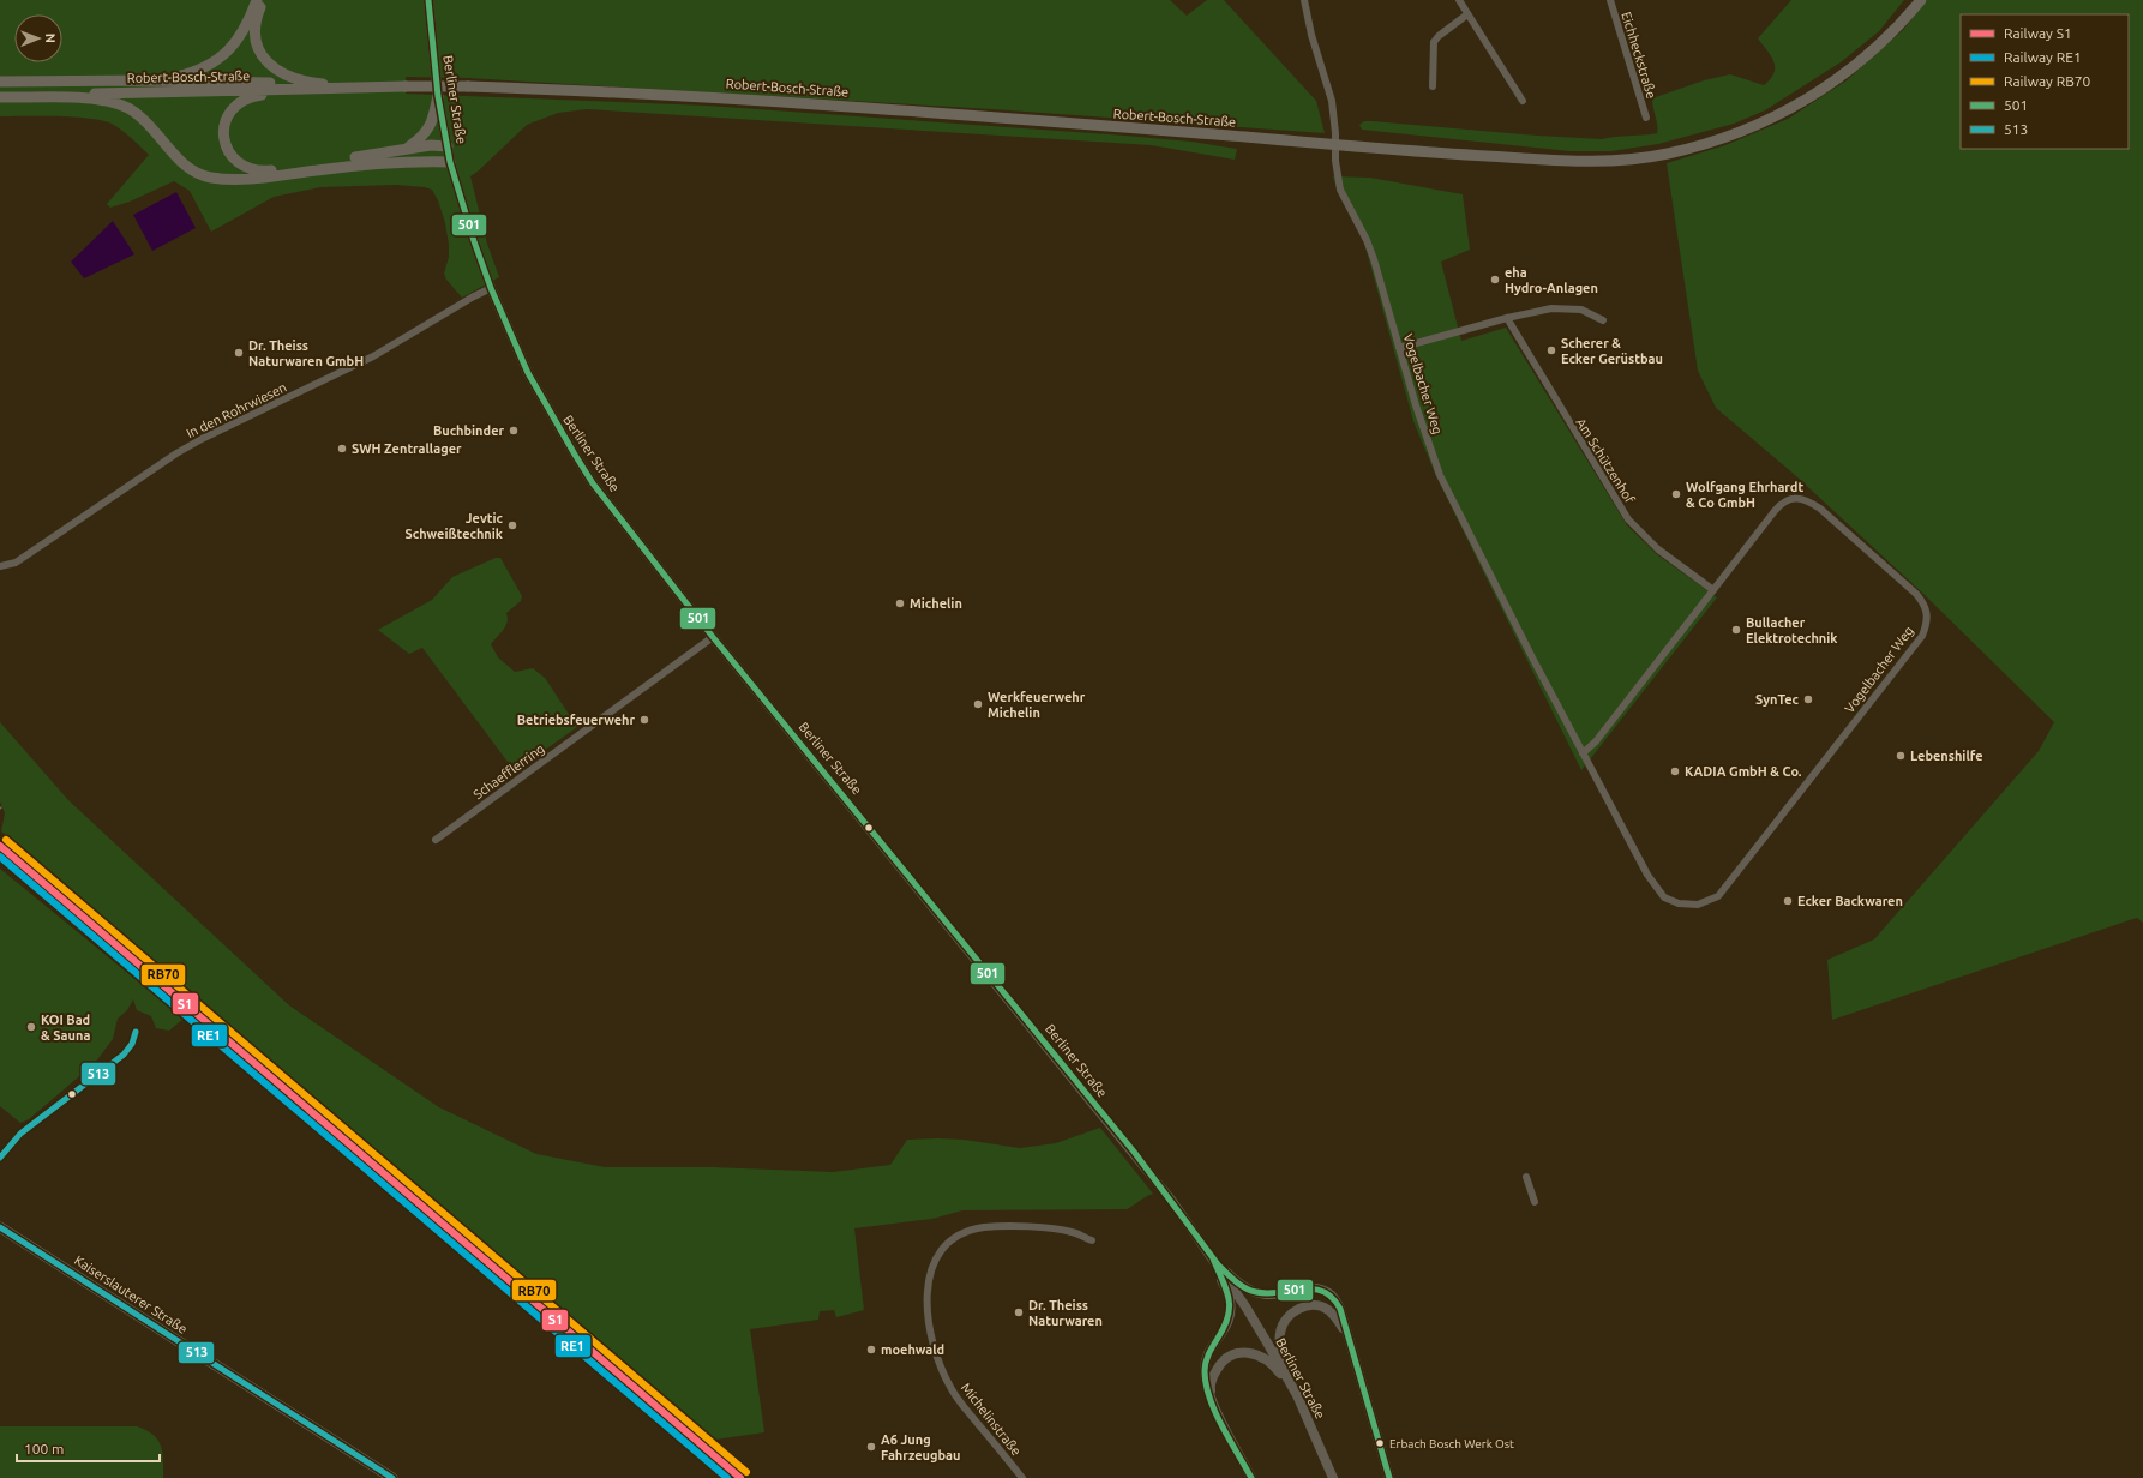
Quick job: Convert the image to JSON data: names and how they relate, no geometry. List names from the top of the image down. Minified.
{"streets":{"main road":["Robert-Bosch-Straße","Kaiserslauterer Straße"],"street":["Eichheckstraße","Berliner Straße","Vogelbacher Weg","In den Rohrwiesen","Am Schützenhof","Schaefflerring","Michelinstraße"]},"crossings":[["Robert-Bosch-Straße","Vogelbacher Weg"],["Berliner Straße","In den Rohrwiesen"],["Berliner Straße","Schaefflerring"],["Vogelbacher Weg","Am Schützenhof"]],"places":["eha Hydro-Anlagen","Scherer & Ecker Gerüstbau","Dr. Theiss Naturwaren GmbH","Buchbinder","SWH Zentrallager","Wolfgang Ehrhardt & Co GmbH","Jevtic Schweißtechnik","Michelin","Bullacher Elektrotechnik","SynTec","Werkfeuerwehr Michelin","Betriebsfeuerwehr","Lebenshilfe","KADIA GmbH & Co.","Ecker Backwaren","KOI Bad & Sauna","Dr. Theiss Naturwaren","moehwald","Erbach Bosch Werk Ost","A6 Jung Fahrzeugbau"],"lines":["transit line 501","rail line RB70","rail line S1","rail line RE1","transit line 513"],"legend":["Railway S1","Railway RE1","Railway RB70","501","513"],"scale_bar":"100 m","north":"right"}
